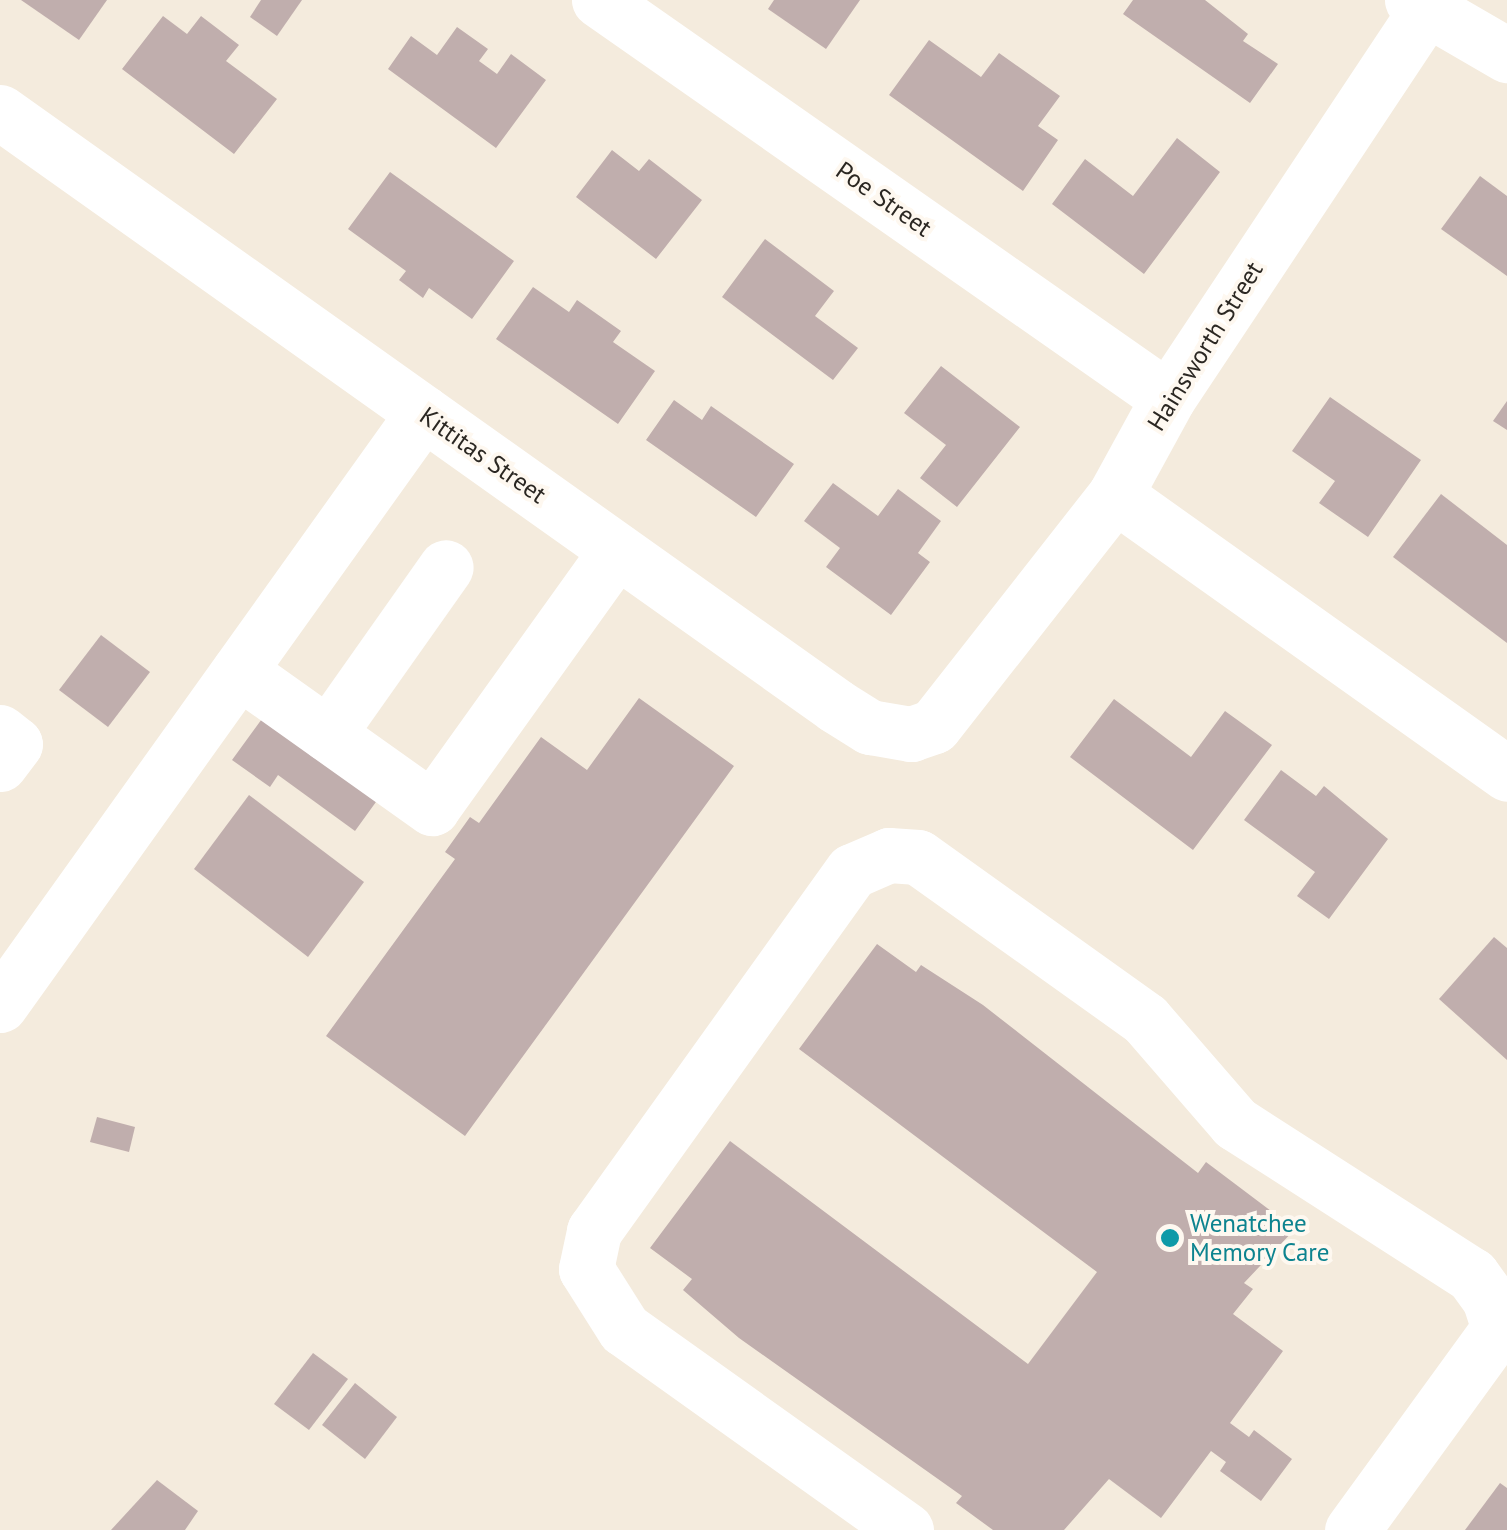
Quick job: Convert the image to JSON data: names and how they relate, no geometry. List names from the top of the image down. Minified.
{"streets":{"street":["Poe Street","Hainsworth Street","Kittitas Street"]},"crossings":[["Poe Street","Hainsworth Street"],["Hainsworth Street","Kittitas Street"]],"places":["Wenatchee Memory Care"]}
